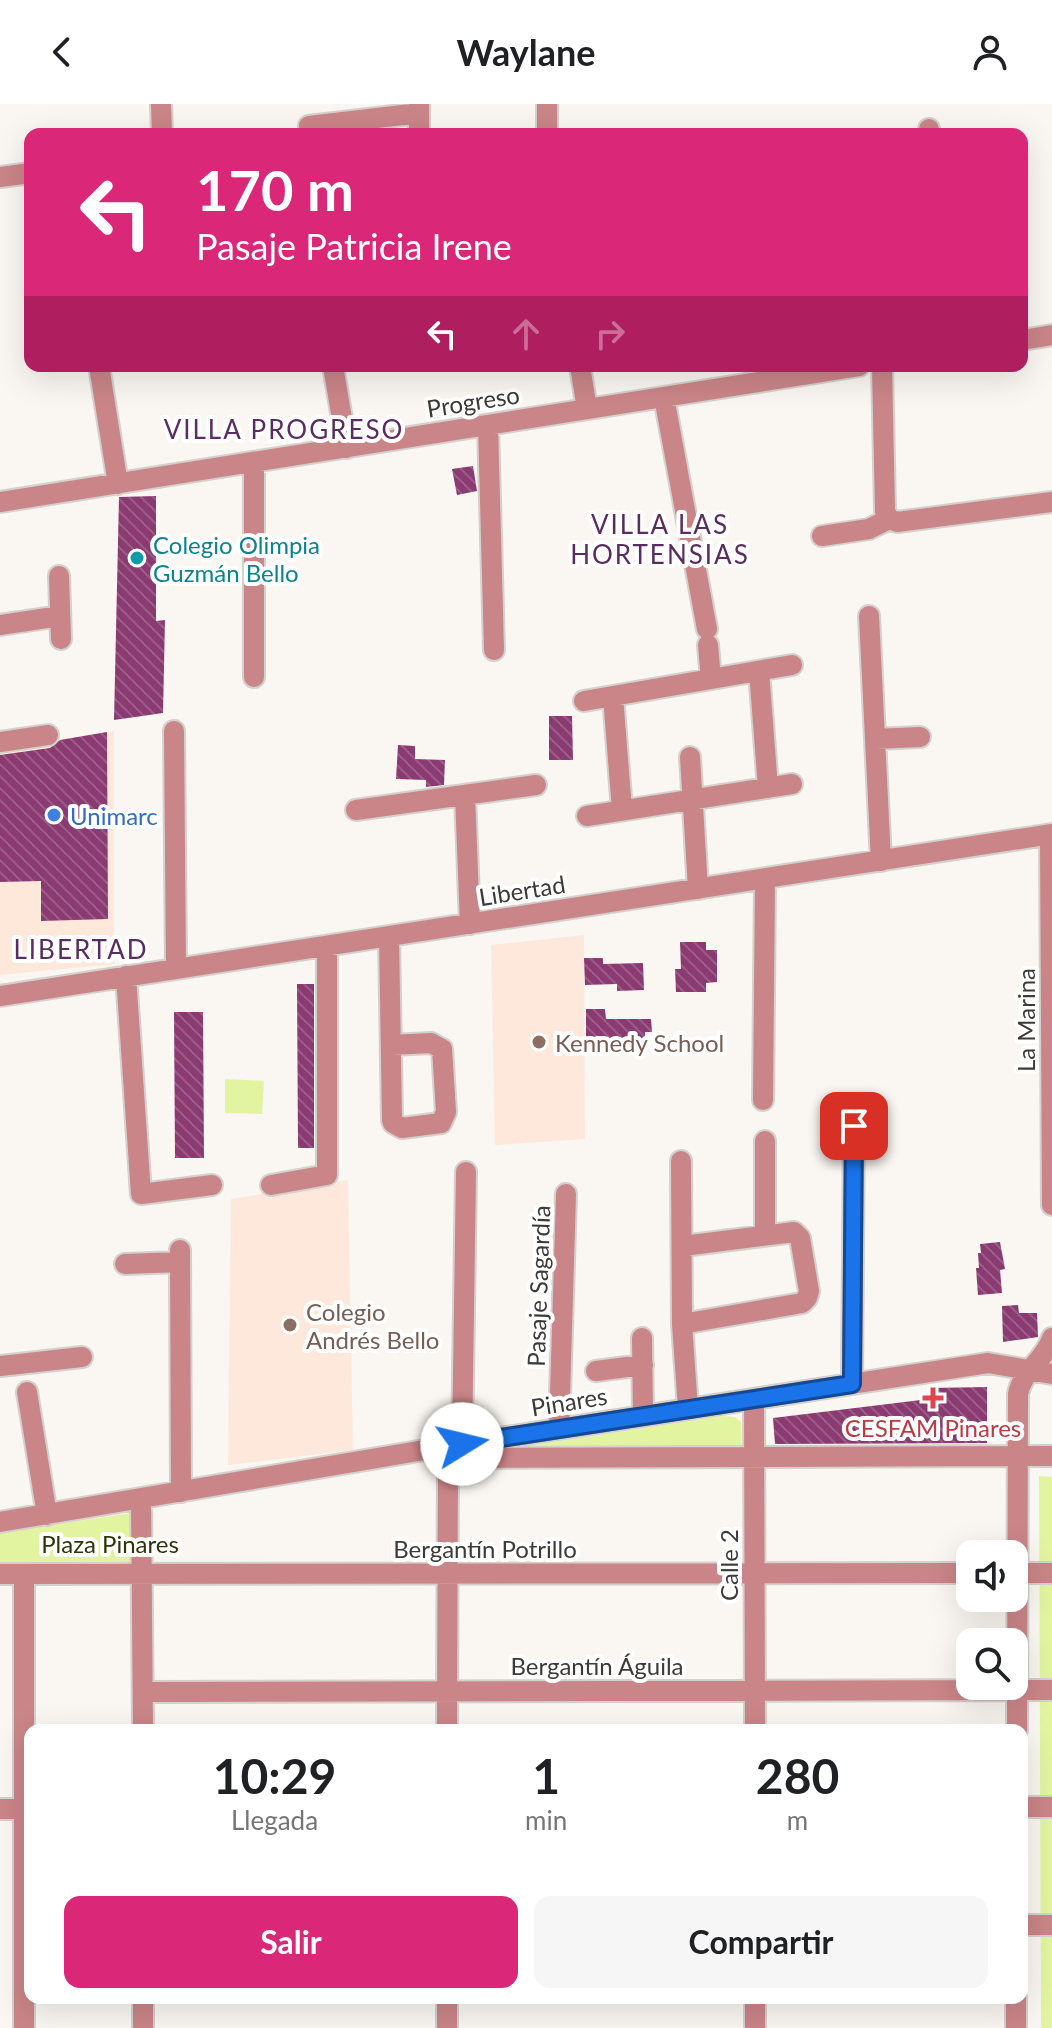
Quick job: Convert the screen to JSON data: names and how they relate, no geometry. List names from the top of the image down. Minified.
{"streets":{"street":["Progreso","Libertad","La Marina","Pasaje Sagardía","Pinares","Bergantín Potrillo","Calle 2","Bergantín Águila"]},"crossings":[["Libertad","La Marina"],["Pasaje Sagardía","Pinares"],["Pinares","Calle 2"],["Bergantín Potrillo","Calle 2"],["Calle 2","Bergantín Águila"]],"districts":["VILLA PROGRESO","VILLA LAS HORTENSIAS","LIBERTAD"],"parks":["Plaza Pinares"],"places":{"other":["Colegio Olimpia Guzmán Bello","Unimarc","Kennedy School","Colegio Andrés Bello"],"health":["CESFAM Pinares"]},"page":{"header":"Waylane","turn":["170 m","Pasaje Patricia Irene"],"eta":["10:29","Llegada","1","min","280","m"],"buttons":["Salir","Compartir"]}}
